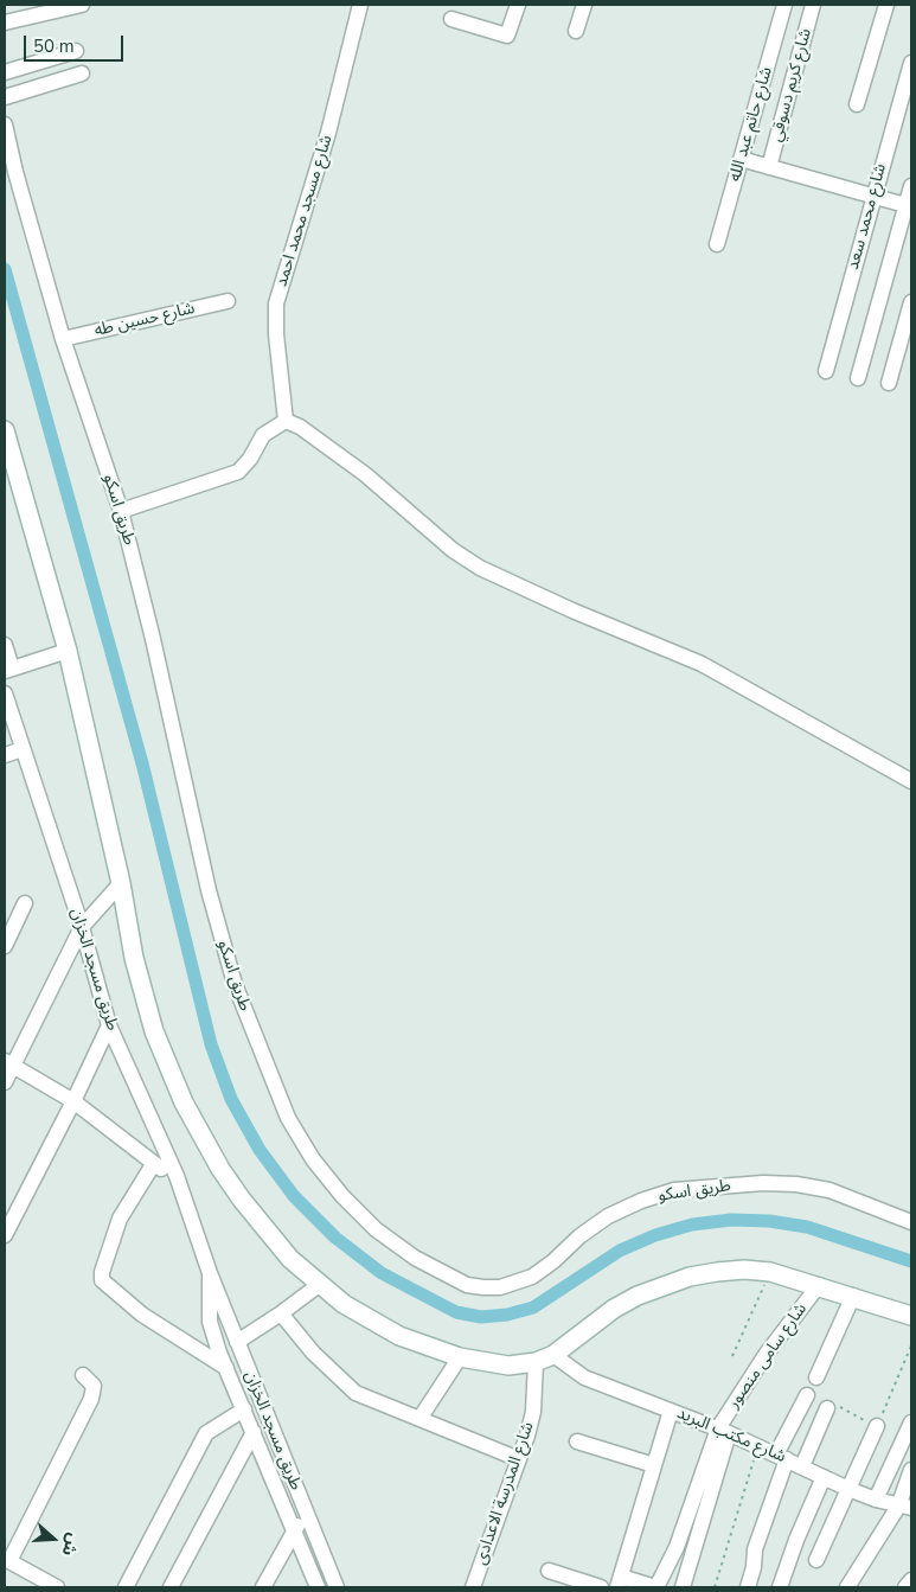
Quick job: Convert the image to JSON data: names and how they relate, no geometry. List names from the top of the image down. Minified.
{"streets":{"street":["شارع كريم دسوقي","شارع حاتم عبد الله","شارع مسجد محمد احمد","شارع محمد سعد","شارع حسين طه","طريق اسكو","طريق مسجد الخزان","شارع سامى منصور","شارع مكتب البريد","شارع المدرسة الاعدادى"]},"crossings":[["شارع حسين طه","طريق اسكو"],["شارع سامى منصور","شارع مكتب البريد"]],"scale_bar":"50 m","north":"right"}
